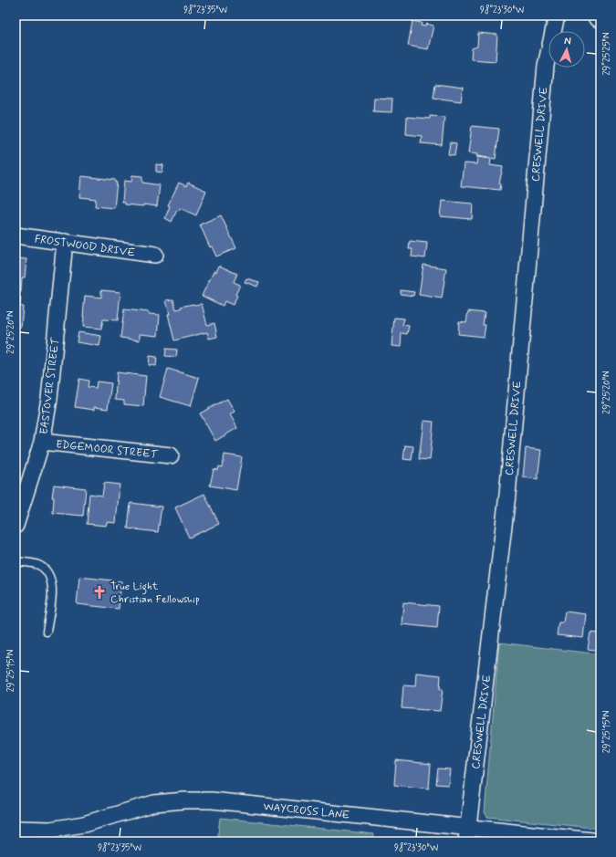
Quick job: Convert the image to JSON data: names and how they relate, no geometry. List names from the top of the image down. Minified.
{"streets":{"street":["CRESWELL DRIVE","FROSTWOOD DRIVE","EASTOVER STREET","EDGEMOOR STREET","WAYCROSS LANE"]},"crossings":[["CRESWELL DRIVE","WAYCROSS LANE"],["FROSTWOOD DRIVE","EASTOVER STREET"],["EASTOVER STREET","EDGEMOOR STREET"]],"places":{"church":["True Light Christian Fellowship"]},"north":"top","coordinates":["98°23'35\"W","98°23'30\"W","29°25'25\"N","29°25'20\"N","29°25'15\"N"]}
